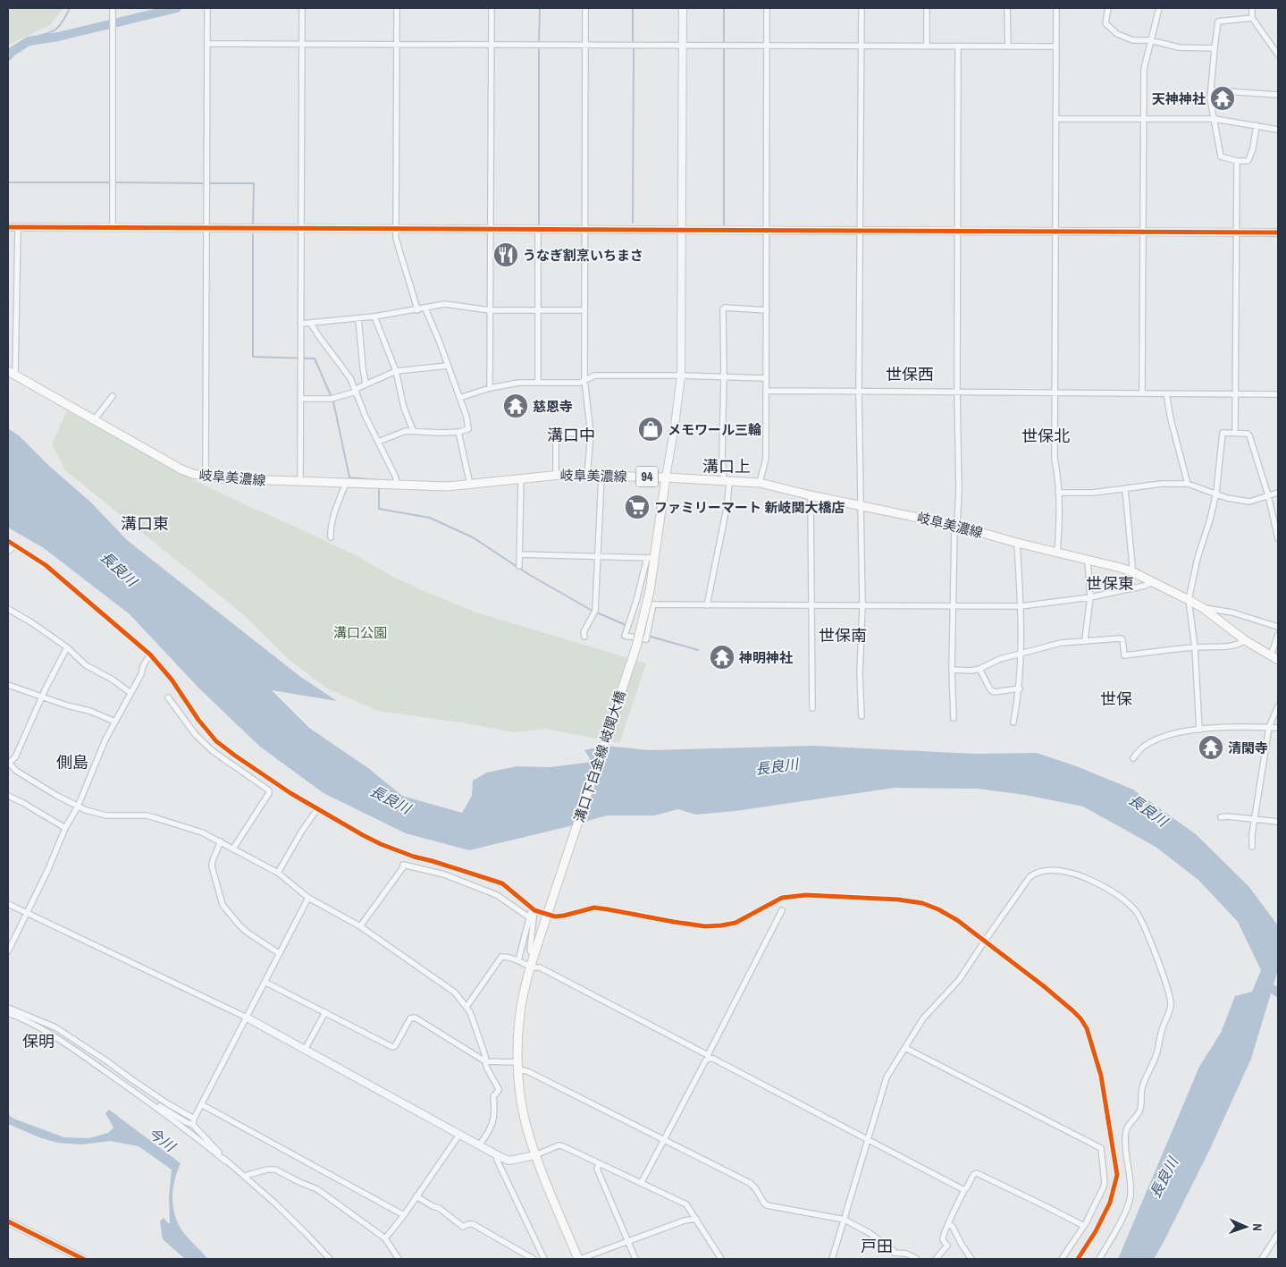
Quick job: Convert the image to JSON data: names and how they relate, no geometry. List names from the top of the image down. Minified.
{"streets":{"main road":["岐阜美濃線","94","溝口下白金線 岐関大橋"]},"crossings":[["岐阜美濃線","溝口下白金線 岐関大橋"]],"districts":["世保西","溝口中","世保北","溝口上","溝口東","世保東","世保南","世保","側島","保明","戸田"],"water":["長良川","今川"],"parks":["溝口公園"],"places":{"temple":["天神神社","慈恩寺","神明神社","清閑寺"],"restaurant":["うなぎ割烹いちまさ"],"shop":["メモワール三輪"],"supermarket":["ファミリーマート 新岐関大橋店"]},"north":"right"}
